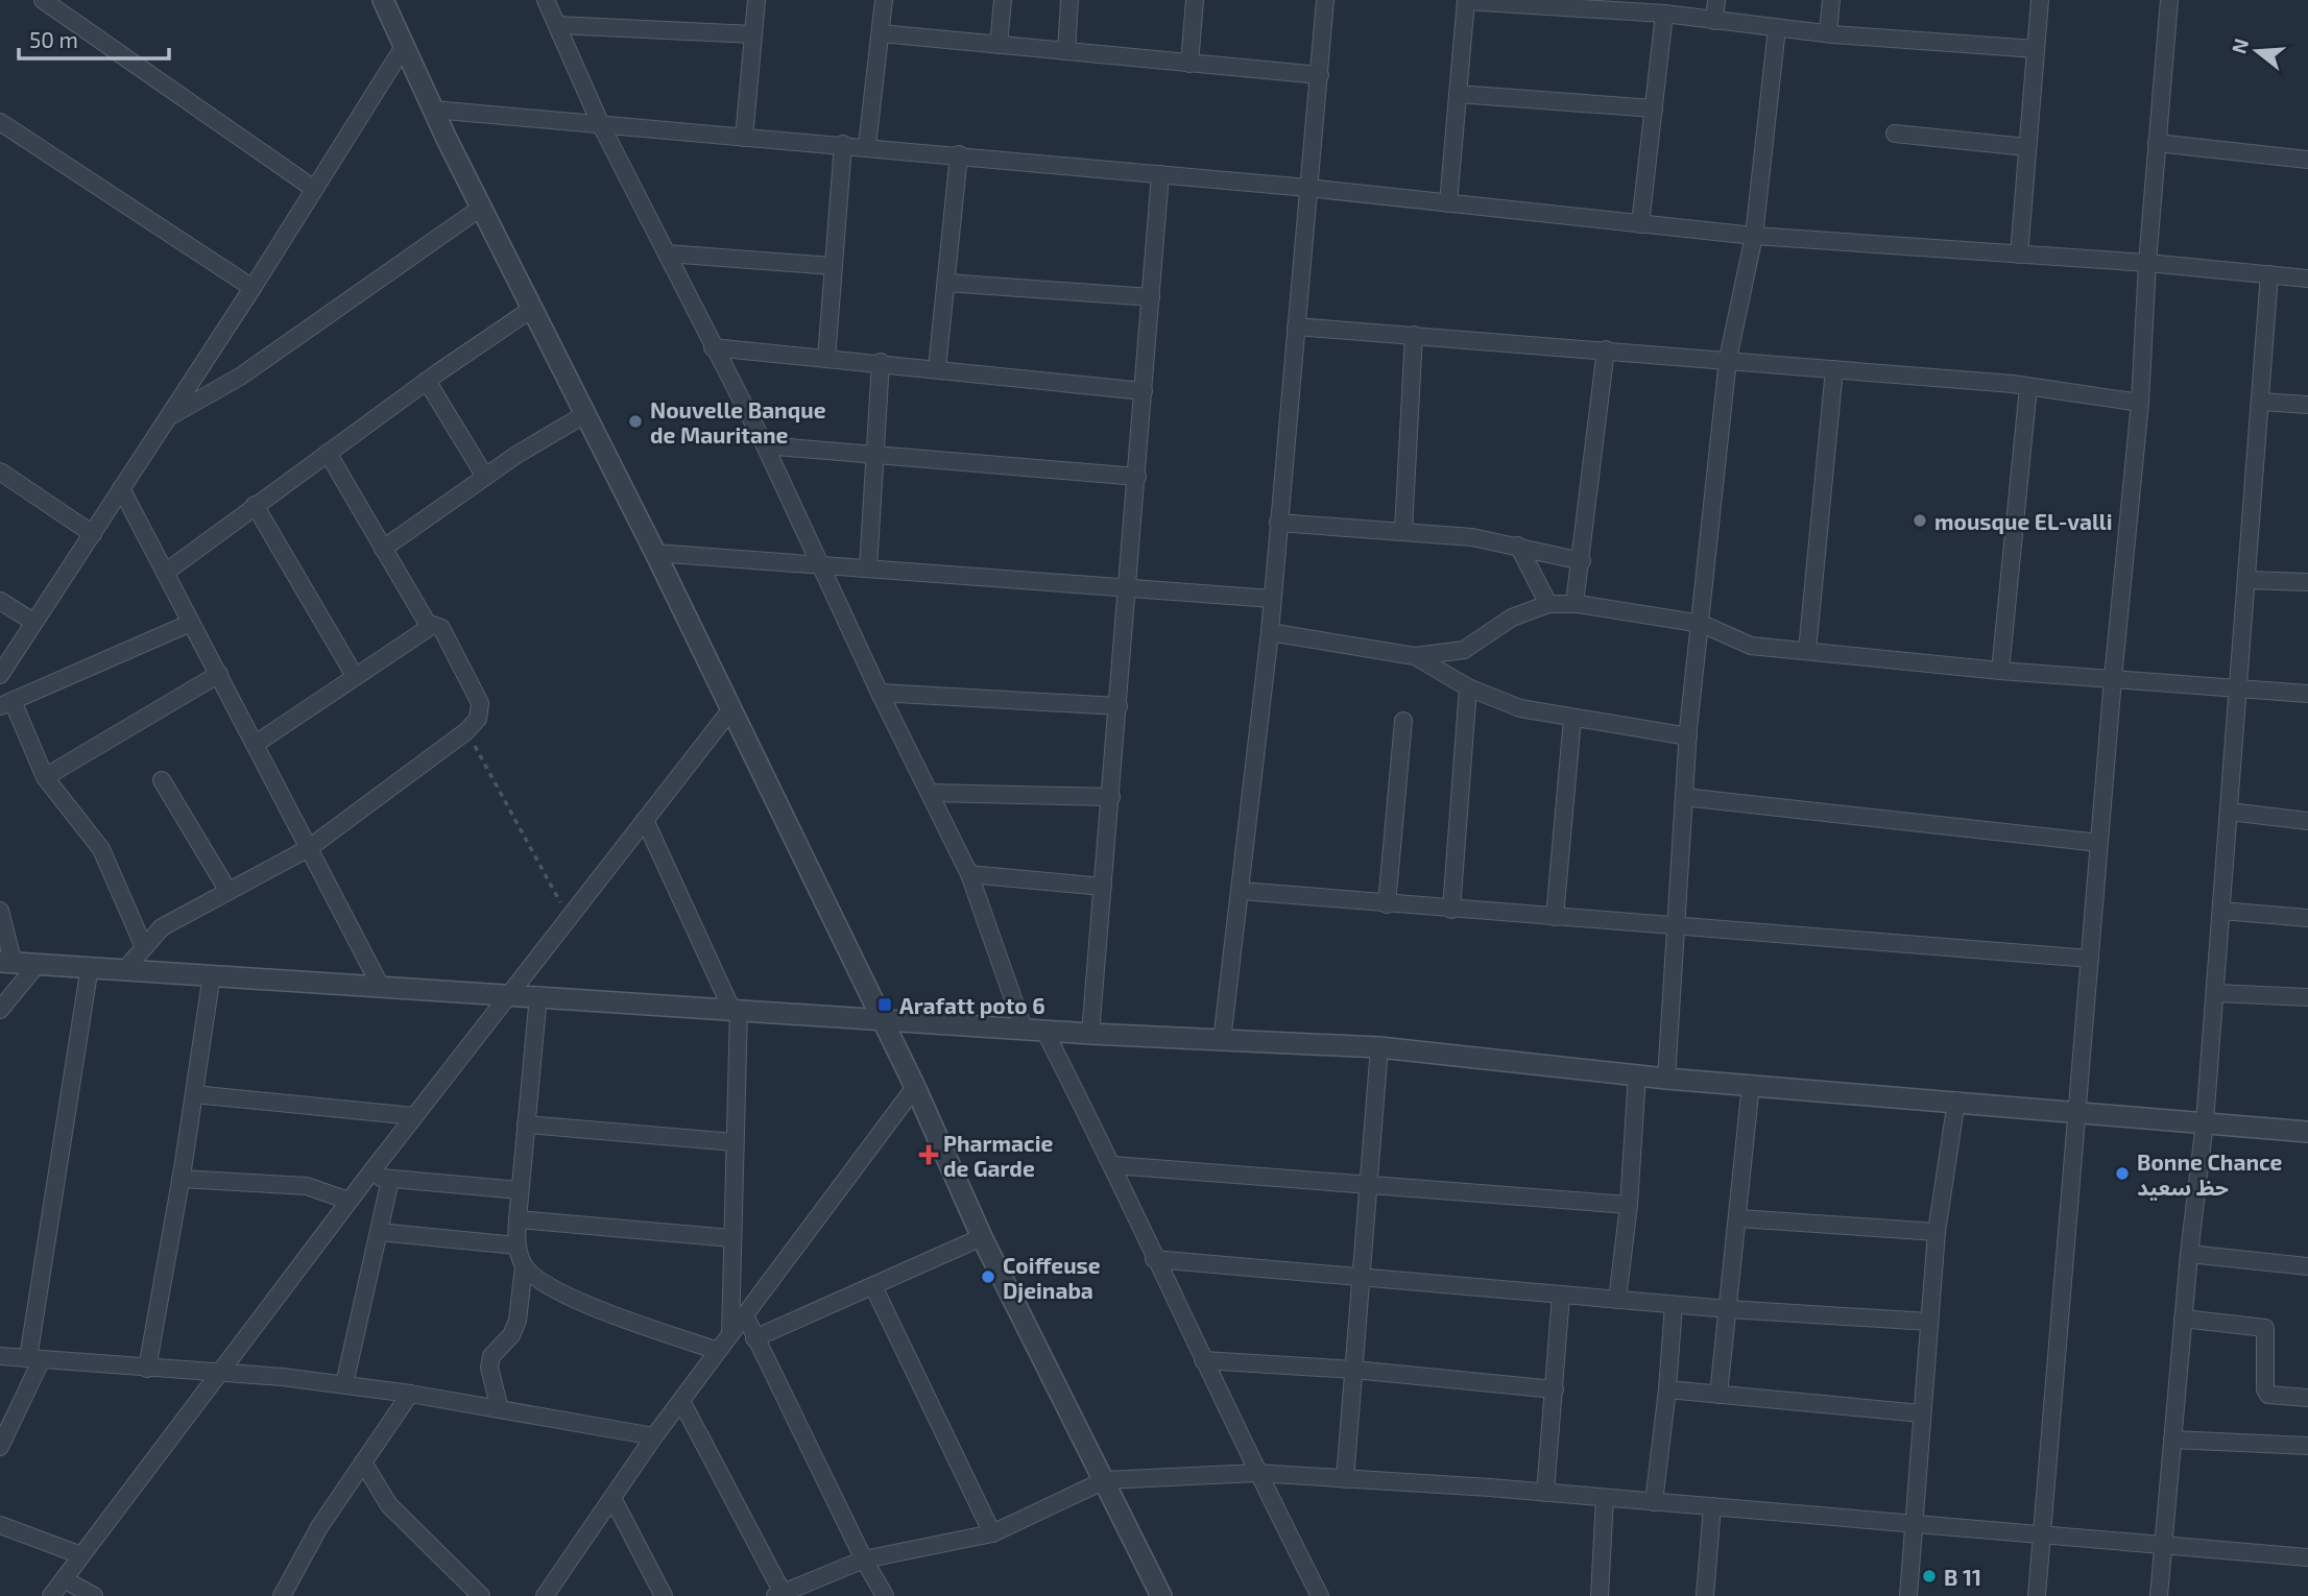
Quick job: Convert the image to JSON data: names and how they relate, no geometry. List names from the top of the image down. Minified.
{"places":{"other":["Nouvelle Banque de Mauritane","mousque EL-valli","Bonne Chance حظ سعيد","Coiffeuse Djeinaba","B 11"],"transit":["Arafatt poto 6"],"health":["Pharmacie de Garde"]},"scale_bar":"50 m","north":"left"}
